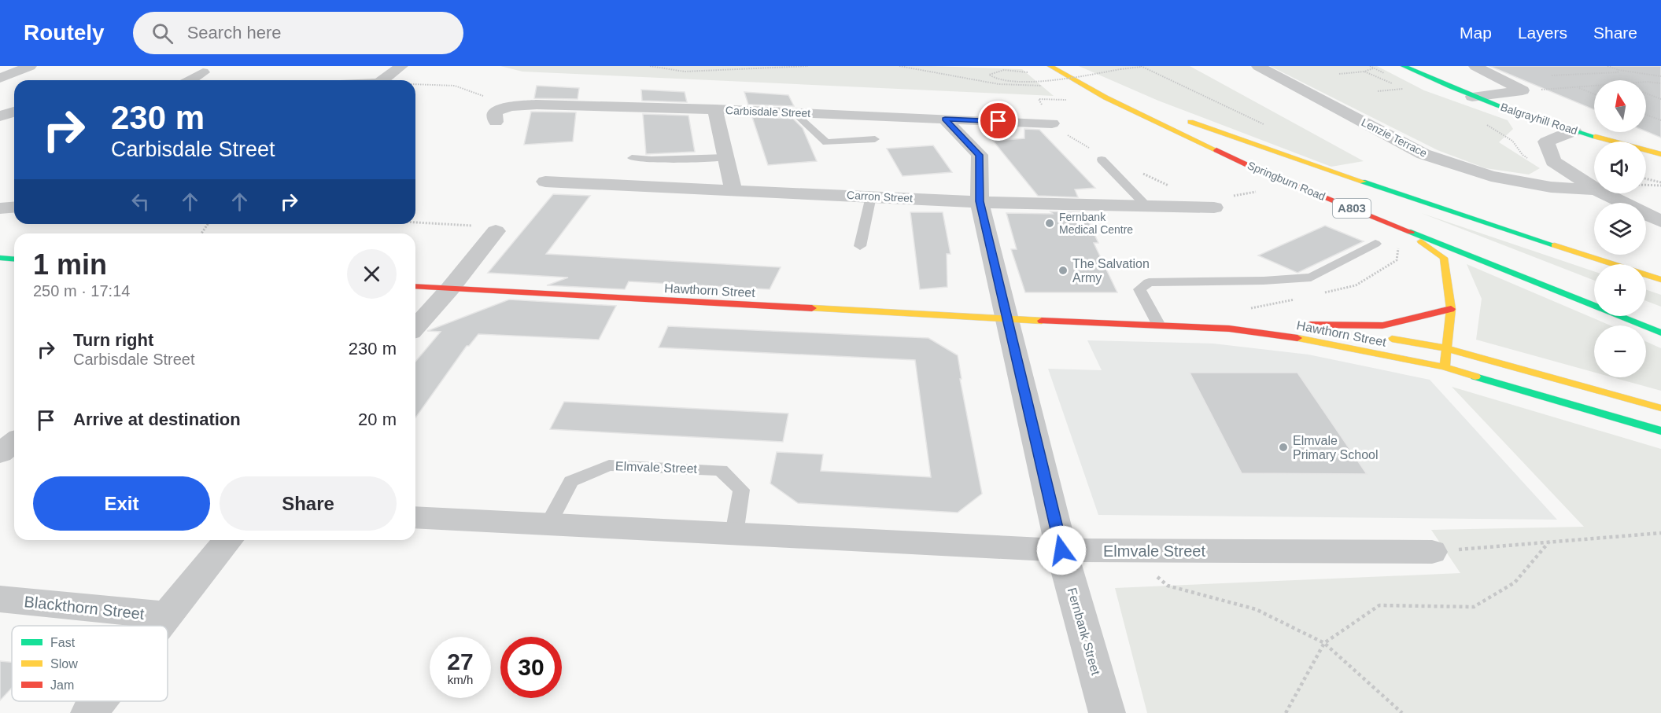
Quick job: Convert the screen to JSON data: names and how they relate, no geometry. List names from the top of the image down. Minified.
{"streets":{"main road":["Balgrayhill Road","Springburn Road","A803","Hawthorn Street"],"street":["Carbisdale Street","Lenzie Terrace","Carron Street","Elmvale Street","Blackthorn Street","Fernbank Street"]},"crossings":[["Carbisdale Street","Fernbank Street"],["Springburn Road","A803"],["Carron Street","Fernbank Street"],["A803","Hawthorn Street"],["Hawthorn Street","Fernbank Street"],["Elmvale Street","Fernbank Street"]],"places":["Fernbank Medical Centre","The Salvation Army","Elmvale Primary School"],"legend":["Fast","Slow","Jam"],"north":"top","page":{"header":"Routely","search":"Search here","nav":["Map","Layers","Share"],"map_buttons":["+","−"],"turn":["230 m","Carbisdale Street"],"heading":["1 min","250 m · 17:14"],"list":[{"name":"Turn right","note":"Carbisdale Street","value":"230 m"},{"name":"Arrive at destination","value":"20 m"}],"buttons":["Exit","Share"],"speed":"27 km/h","limit":"30"}}
